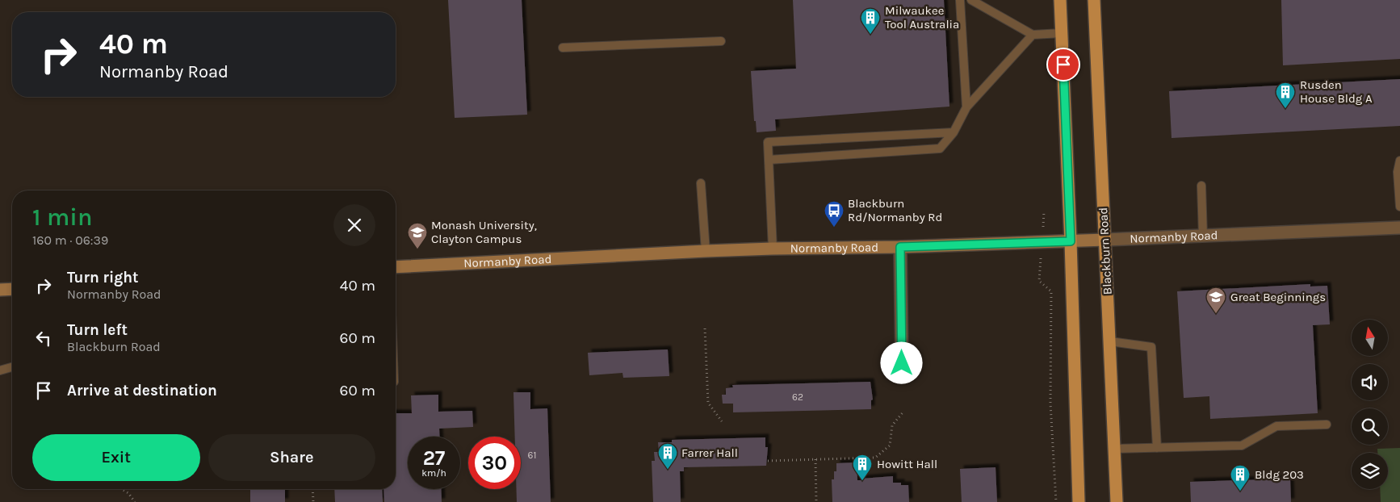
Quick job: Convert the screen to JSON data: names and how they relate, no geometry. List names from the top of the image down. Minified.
{"streets":{"main road":["Blackburn Road"],"street":["Normanby Road"]},"crossings":[["Normanby Road","Blackburn Road"]],"places":{"building":["Milwaukee Tool Australia","Rusden House Bldg A","Farrer Hall","Howitt Hall","Bldg 203"],"bus stop":["Blackburn Rd/Normanby Rd"],"school or university":["Monash University, Clayton Campus","Great Beginnings"]},"house_numbers":["62","61"],"north":"top","page":{"turn":["40 m","Normanby Road"],"heading":["1 min","160 m · 06:39"],"list":[{"name":"Turn right","note":"Normanby Road","value":"40 m"},{"name":"Turn left","note":"Blackburn Road","value":"60 m"},{"name":"Arrive at destination","value":"60 m"}],"buttons":["Exit","Share"],"speed":"27 km/h","limit":"30"}}
